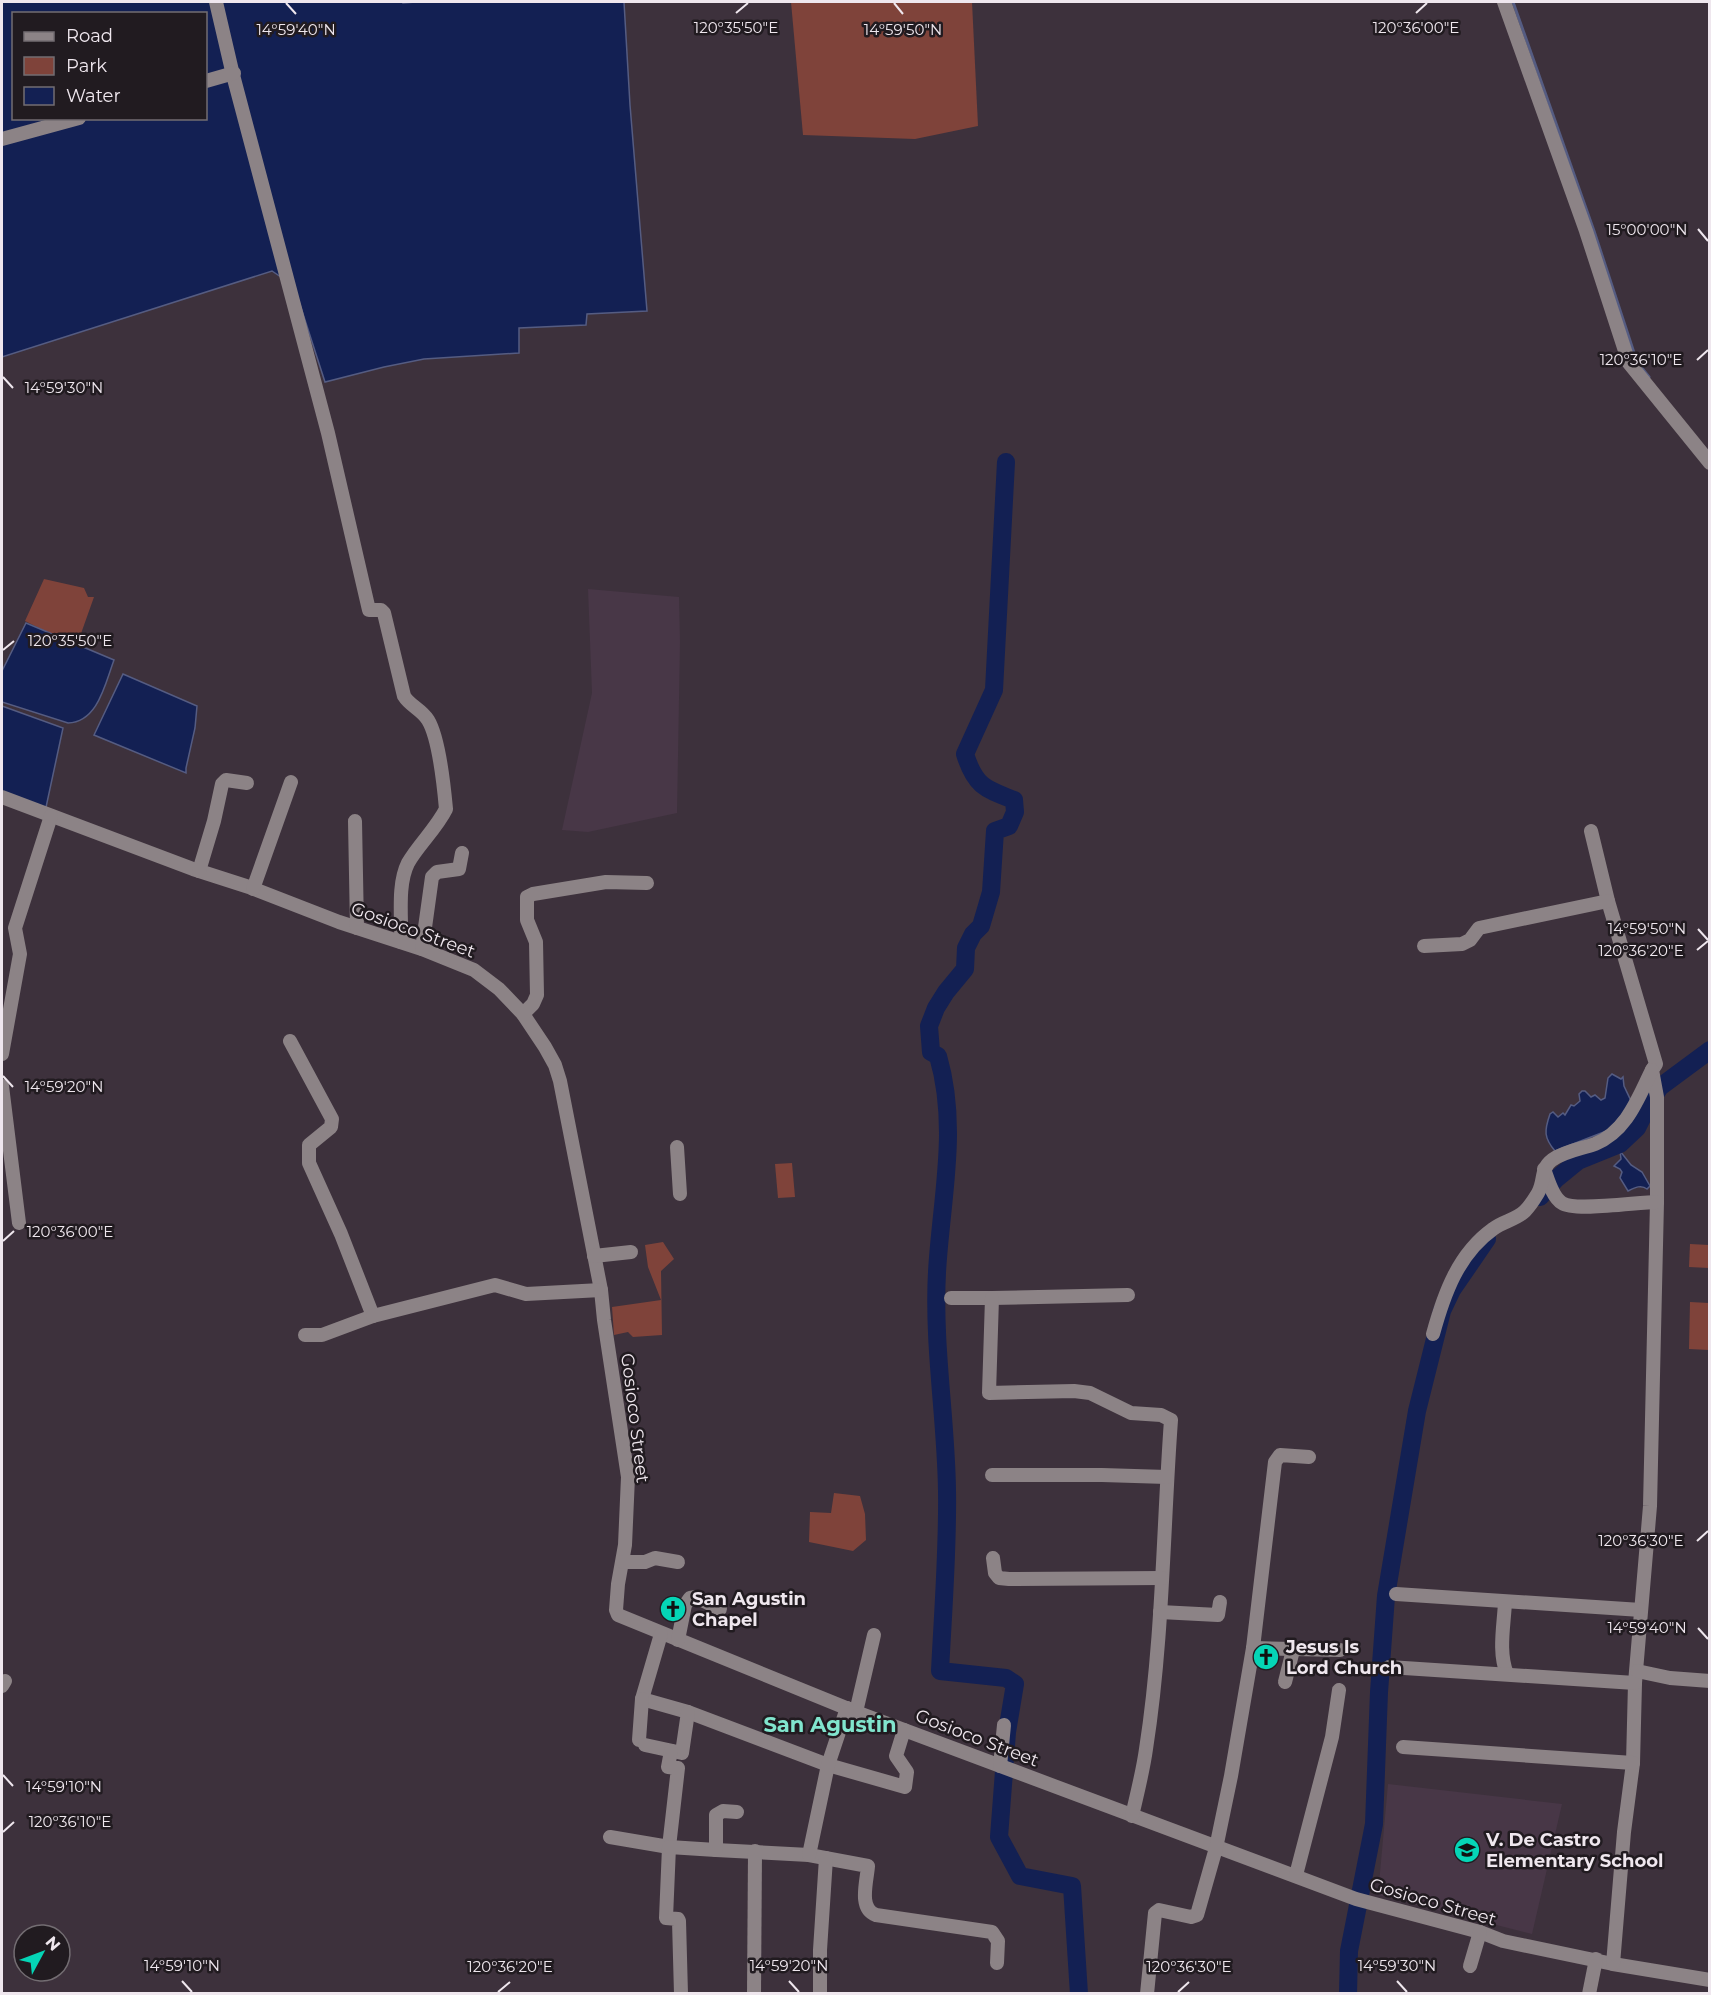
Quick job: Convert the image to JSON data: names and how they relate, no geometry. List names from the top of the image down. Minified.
{"streets":{"street":["Gosioco Street"]},"districts":["San Agustin"],"places":{"church":["San Agustin Chapel","Jesus Is Lord Church"],"school or university":["V. De Castro Elementary School"]},"legend":["Road","Park","Water"],"north":"top right","coordinates":["120°35'50\"E","120°36'00\"E","14°59'40\"N","14°59'50\"N","15°00'00\"N","120°36'10\"E","14°59'30\"N","120°36'20\"E","14°59'20\"N","120°36'30\"E","14°59'10\"N"]}
